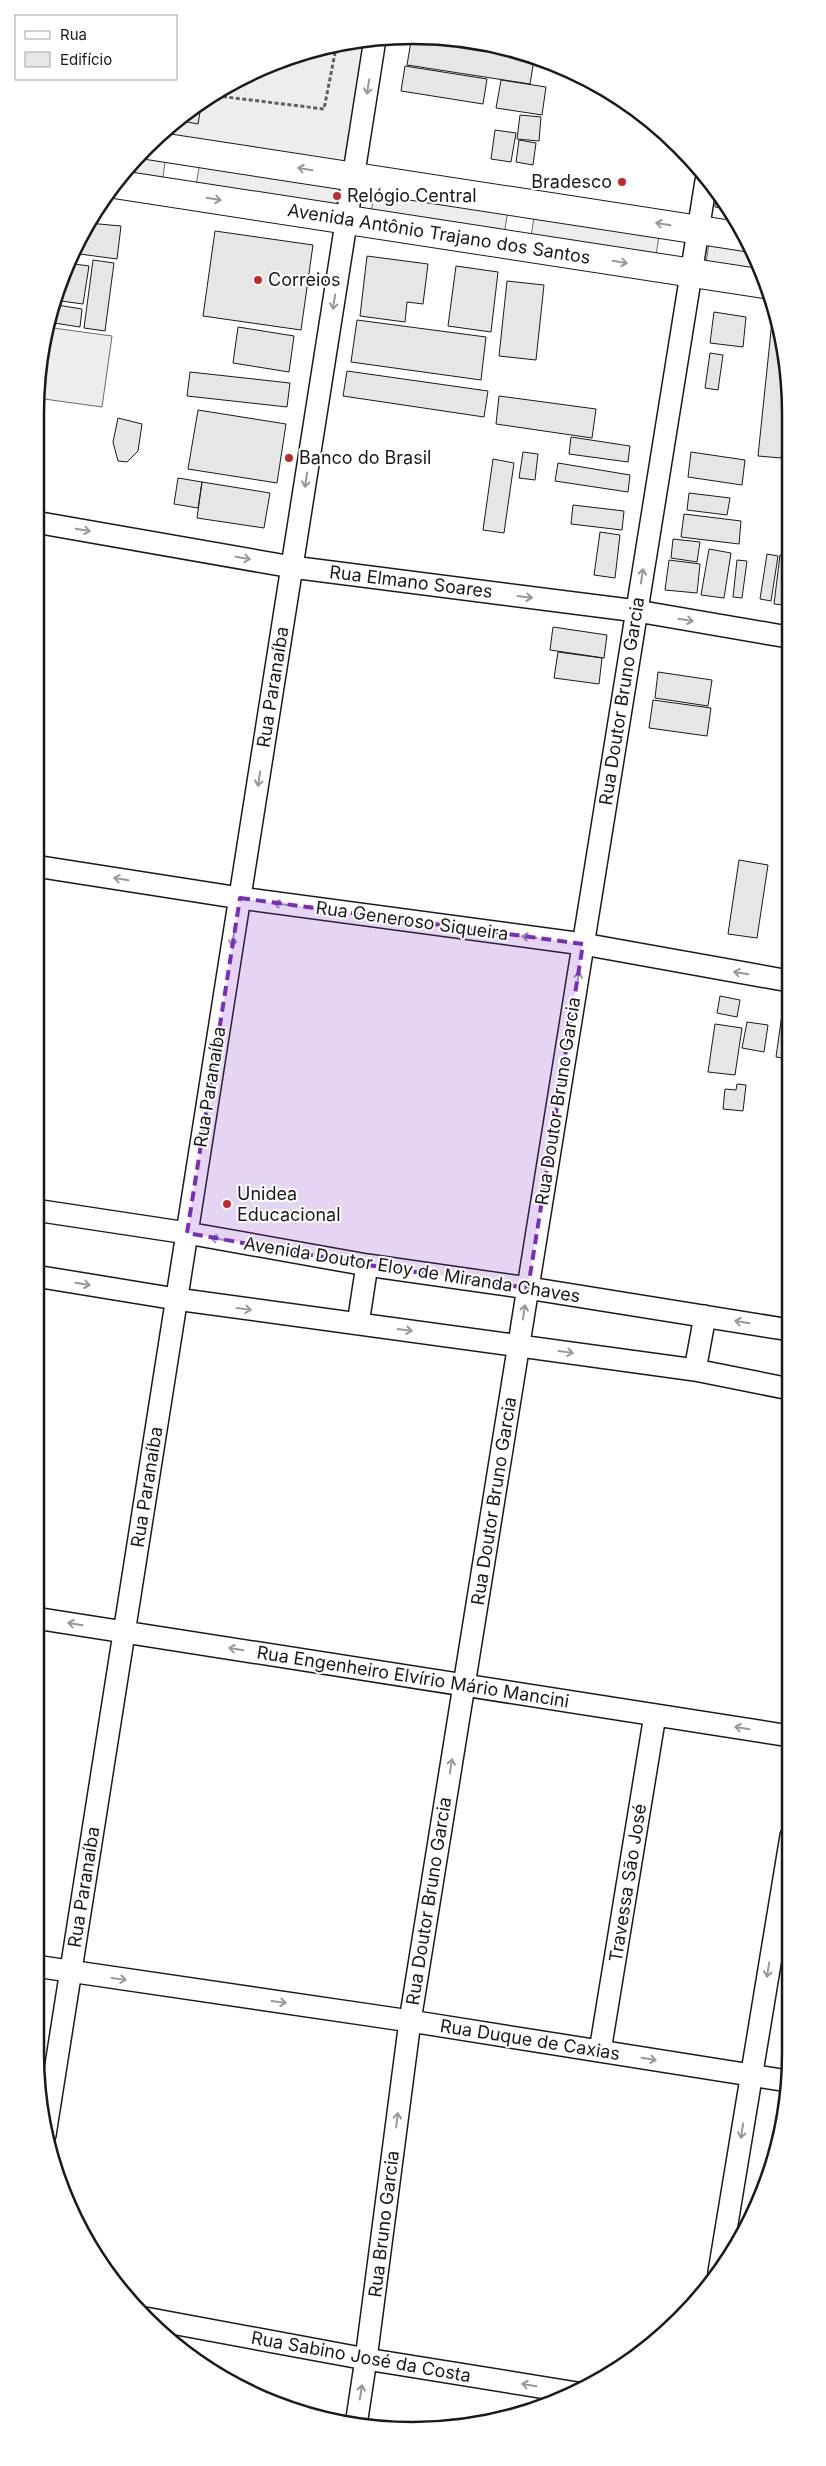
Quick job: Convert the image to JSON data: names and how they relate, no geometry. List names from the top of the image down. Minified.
{"streets":{"main road":["Avenida Antônio Trajano dos Santos"],"street":["Rua Elmano Soares","Rua Paranaíba","Rua Doutor Bruno Garcia","Rua Generoso Siqueira","Avenida Doutor Eloy de Miranda Chaves","Rua Engenheiro Elvírio Mário Mancini","Travessa São José","Rua Duque de Caxias","Rua Bruno Garcia","Rua Sabino José da Costa"]},"crossings":[["Avenida Antônio Trajano dos Santos","Rua Paranaíba"],["Avenida Antônio Trajano dos Santos","Rua Doutor Bruno Garcia"],["Rua Elmano Soares","Rua Paranaíba"],["Rua Elmano Soares","Rua Doutor Bruno Garcia"],["Rua Paranaíba","Rua Generoso Siqueira"],["Rua Paranaíba","Avenida Doutor Eloy de Miranda Chaves"],["Rua Paranaíba","Rua Engenheiro Elvírio Mário Mancini"],["Rua Paranaíba","Rua Duque de Caxias"],["Rua Doutor Bruno Garcia","Rua Generoso Siqueira"],["Rua Doutor Bruno Garcia","Avenida Doutor Eloy de Miranda Chaves"],["Rua Doutor Bruno Garcia","Rua Engenheiro Elvírio Mário Mancini"],["Rua Doutor Bruno Garcia","Rua Duque de Caxias"],["Rua Doutor Bruno Garcia","Rua Bruno Garcia"],["Rua Engenheiro Elvírio Mário Mancini","Travessa São José"],["Travessa São José","Rua Duque de Caxias"],["Rua Duque de Caxias","Rua Bruno Garcia"],["Rua Bruno Garcia","Rua Sabino José da Costa"]],"one_way":["Rua Elmano Soares","Rua Paranaíba","Rua Doutor Bruno Garcia","Rua Generoso Siqueira","Rua Engenheiro Elvírio Mário Mancini","Rua Duque de Caxias","Rua Bruno Garcia","Rua Sabino José da Costa"],"places":["Bradesco","Relógio Central","Correios","Banco do Brasil","Unidea Educacional"],"legend":["Rua","Edifício"]}
